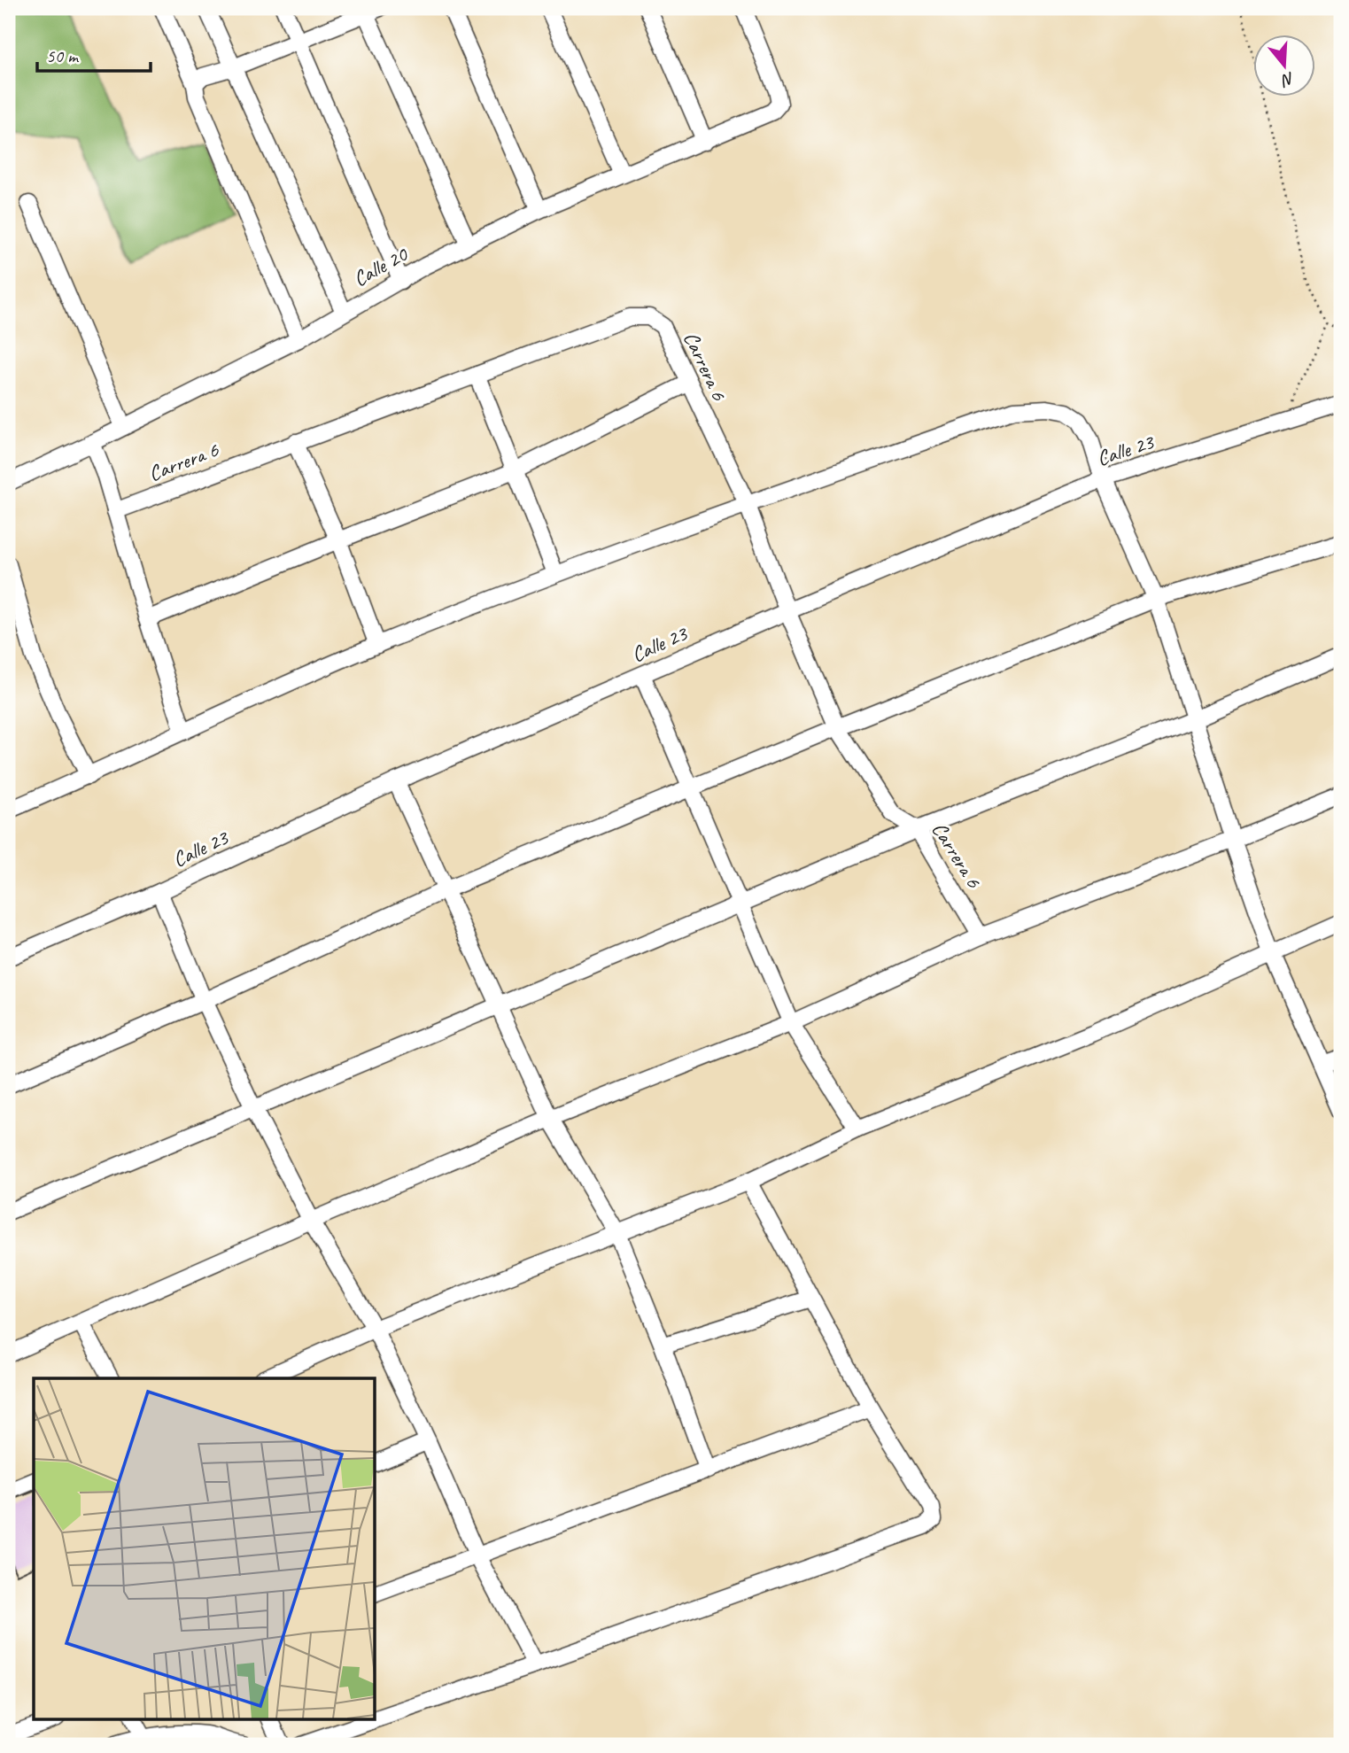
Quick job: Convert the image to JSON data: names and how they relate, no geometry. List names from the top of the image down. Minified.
{"streets":{"street":["Calle 20","Carrera 6","Calle 23"]},"crossings":[["Carrera 6","Calle 23"]],"scale_bar":"50 m","north":"bottom"}
